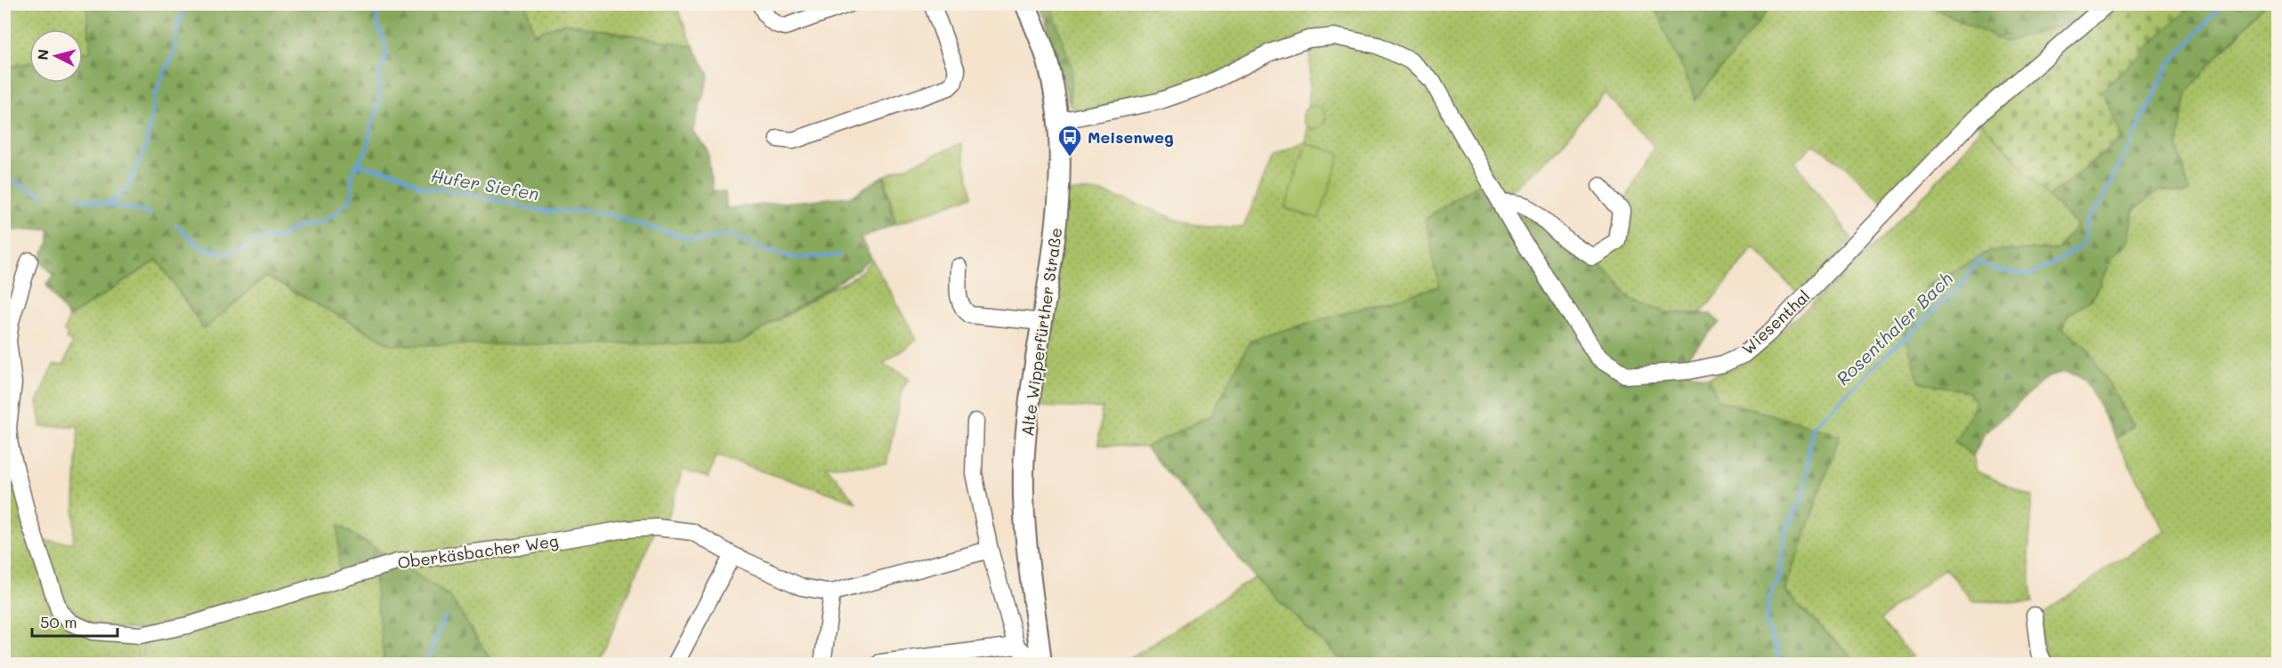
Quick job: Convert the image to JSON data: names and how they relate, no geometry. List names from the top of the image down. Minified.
{"streets":{"main road":["Alte Wipperfürther Straße"],"street":["Wiesenthal","Oberkäsbacher Weg"]},"crossings":[["Wiesenthal","Alte Wipperfürther Straße"]],"water":["Hufer Siefen","Rosenthaler Bach"],"places":{"bus stop":["Meisenweg"]},"scale_bar":"50 m","north":"left"}
